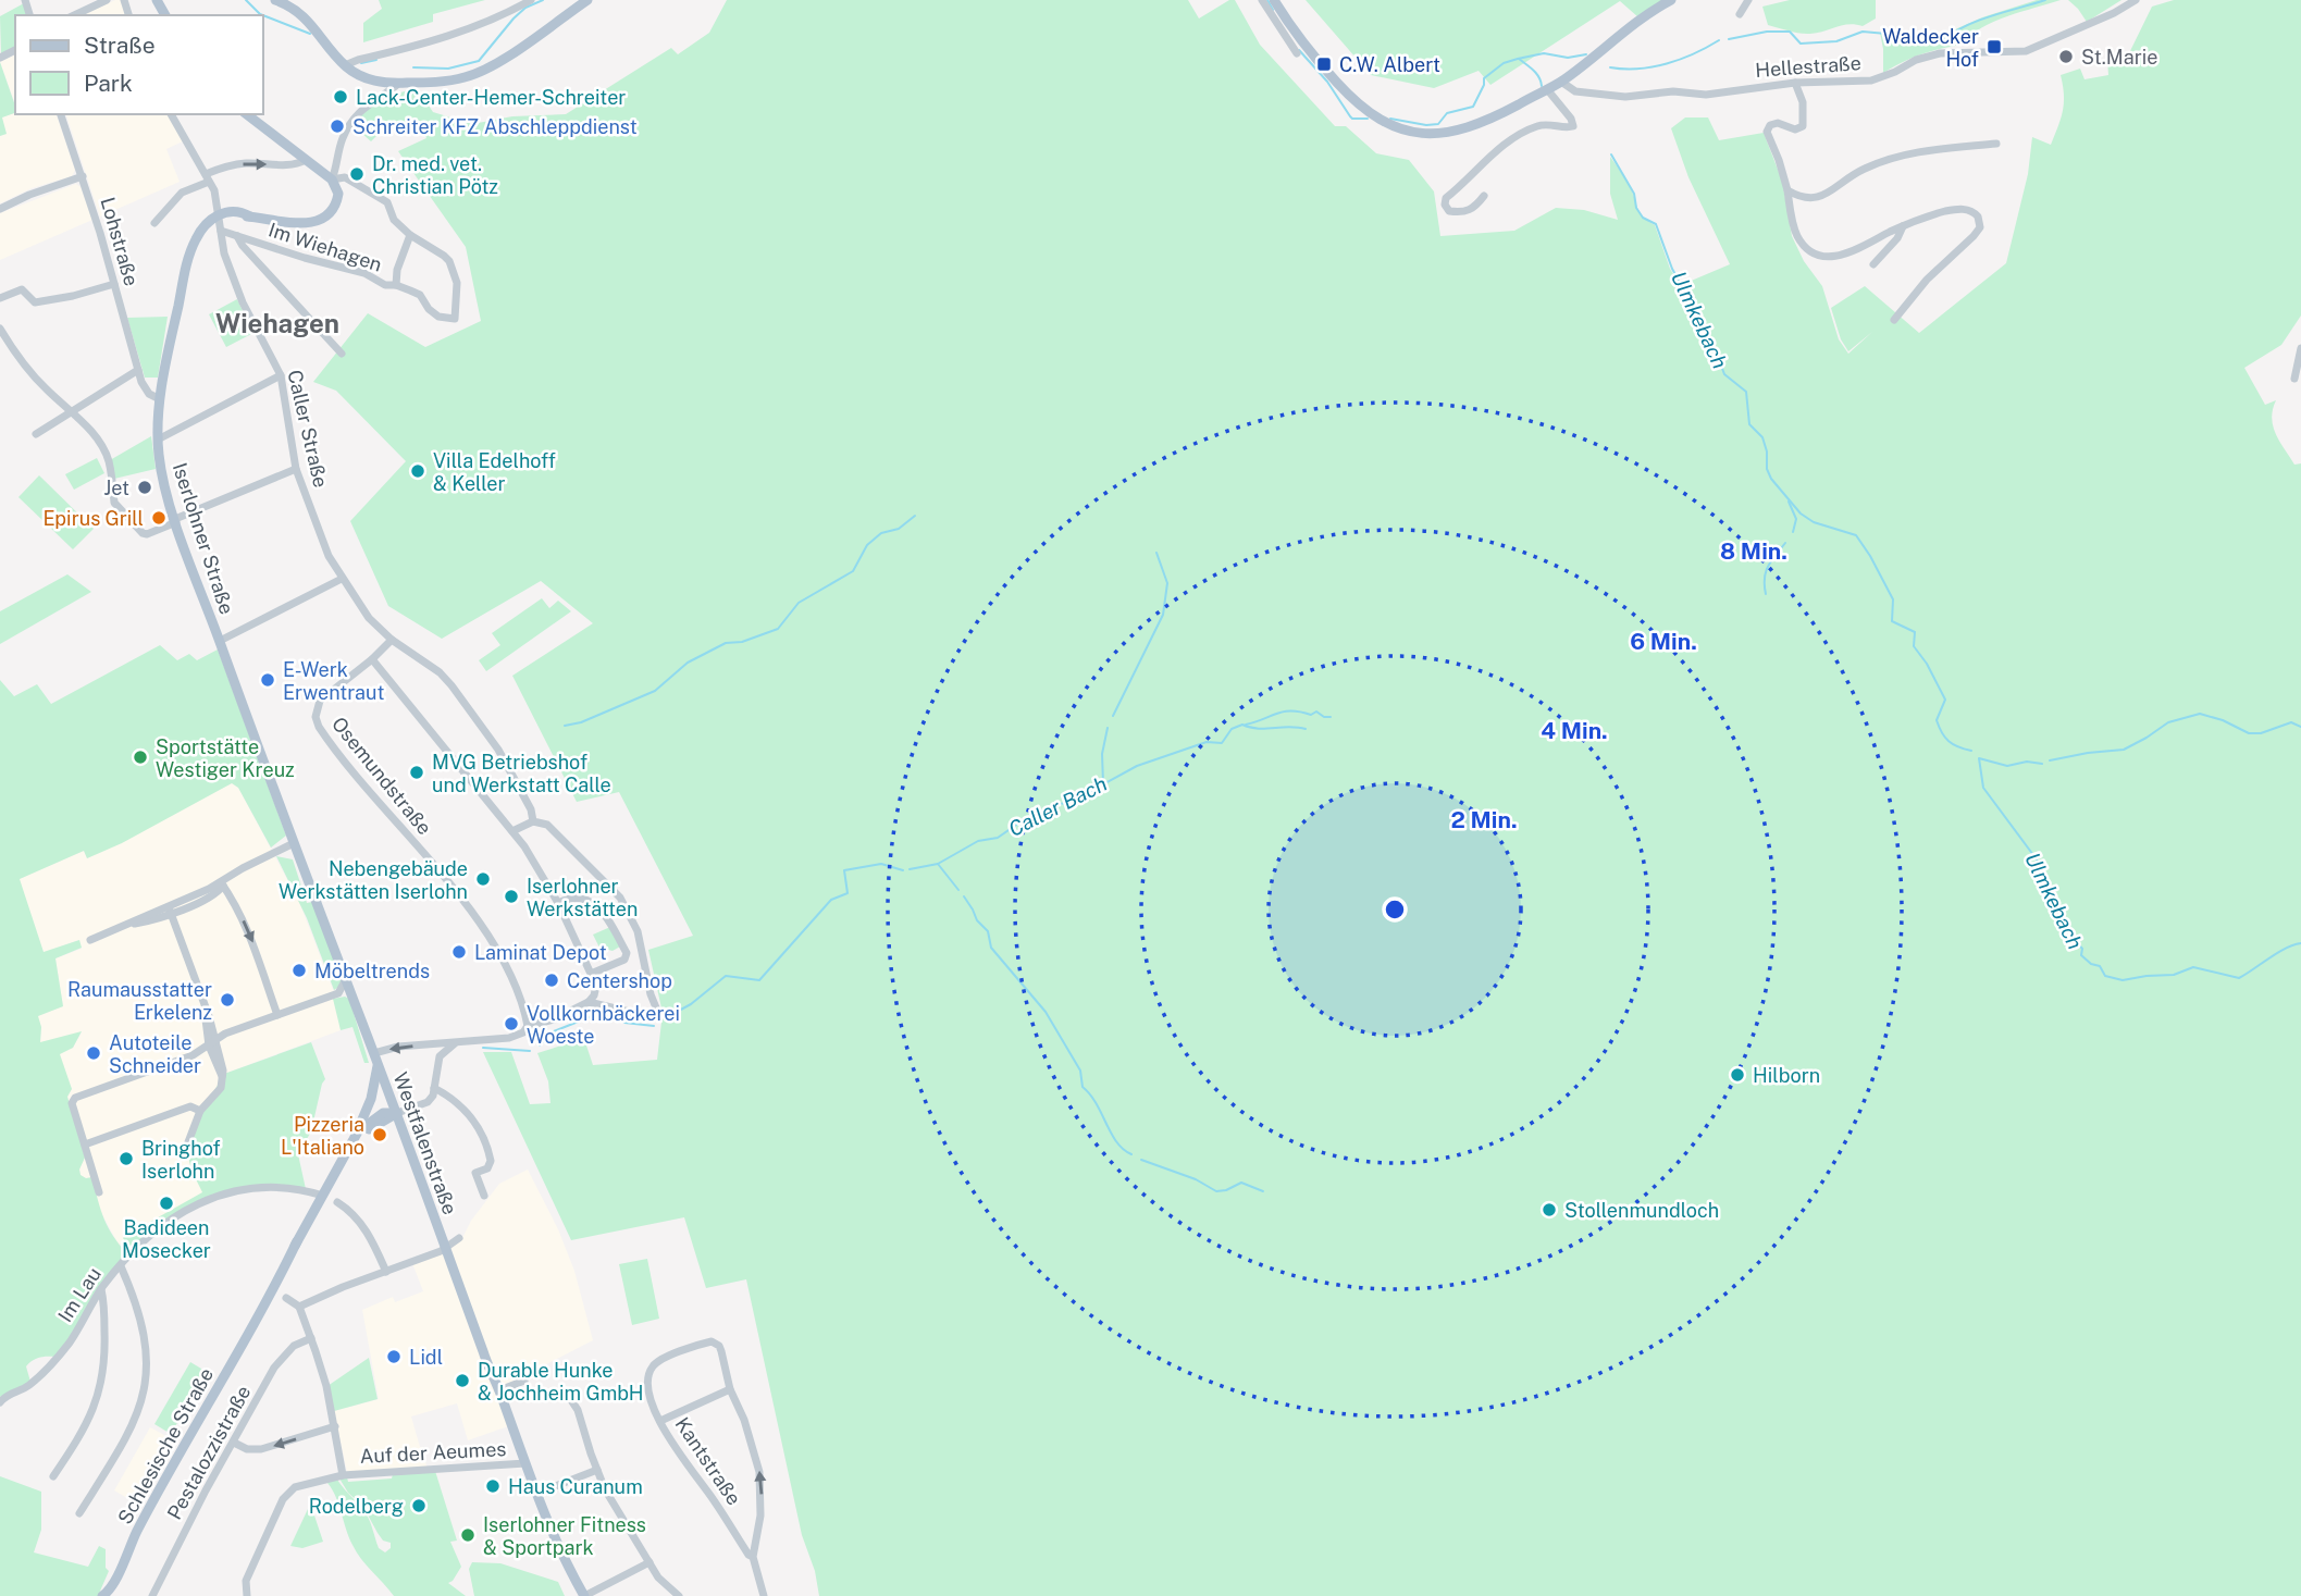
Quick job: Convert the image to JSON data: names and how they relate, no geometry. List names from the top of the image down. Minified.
{"streets":{"main road":["Iserlohner Straße","Westfalenstraße","Schlesische Straße"],"street":["Hellestraße","Lohstraße","Im Wiehagen","Caller Straße","Osemundstraße","Im Lau","Pestalozzistraße","Auf der Aeumes","Kantstraße"]},"crossings":[["Lohstraße","Iserlohner Straße"],["Im Wiehagen","Caller Straße"],["Caller Straße","Iserlohner Straße"],["Caller Straße","Osemundstraße"],["Iserlohner Straße","Westfalenstraße"],["Westfalenstraße","Schlesische Straße"],["Westfalenstraße","Auf der Aeumes"],["Im Lau","Schlesische Straße"]],"districts":["Wiehagen"],"water":["Ulmkebach","Caller Bach"],"places":{"transit":["Waldecker Hof","C.W. Albert"],"other":["St.Marie","Lack-Center-Hemer-Schreiter","Schreiter KFZ Abschleppdienst","Dr. med. vet. Christian Pötz","Villa Edelhoff & Keller","Jet","Epirus Grill","E-Werk Erwentraut","Sportstätte Westiger Kreuz","MVG Betriebshof und Werkstatt Calle","Nebengebäude Werkstätten Iserlohn","Iserlohner Werkstätten","Laminat Depot","Möbeltrends","Centershop","Raumausstatter Erkelenz","Vollkornbäckerei Woeste","Autoteile Schneider","Hilborn","Pizzeria L'Italiano","Bringhof Iserlohn","Badideen Mosecker","Stollenmundloch","Lidl","Durable Hunke & Jochheim GmbH","Haus Curanum","Rodelberg","Iserlohner Fitness & Sportpark"]},"legend":["Straße","Park"],"rings":["8 Min.","6 Min.","4 Min.","2 Min."]}
